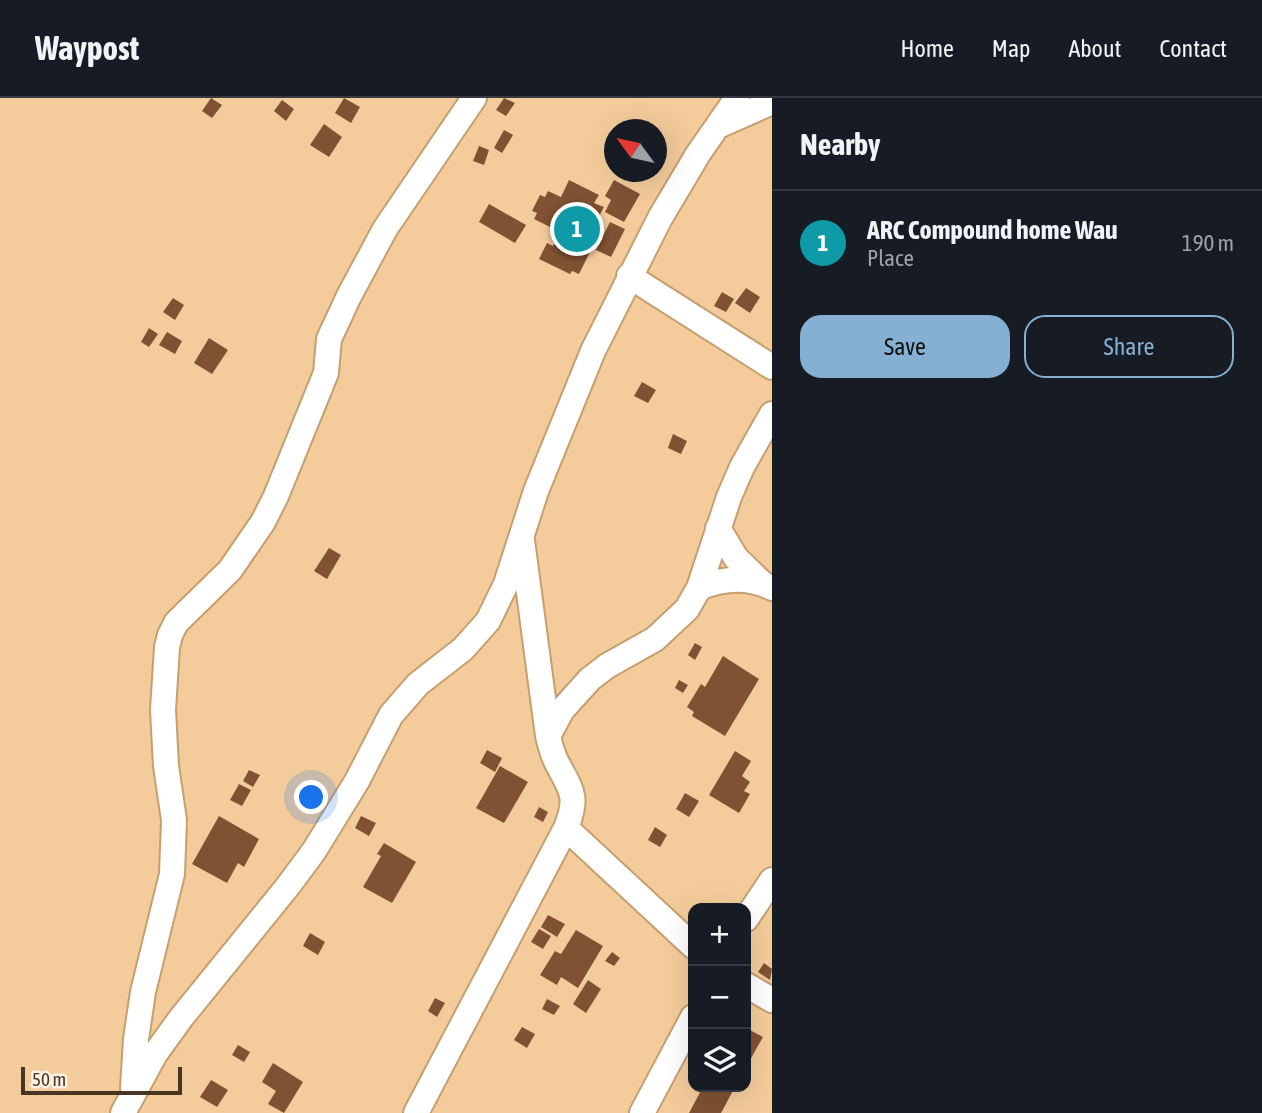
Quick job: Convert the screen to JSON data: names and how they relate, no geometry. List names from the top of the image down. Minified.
{"scale_bar":"50 m","north":"top left","page":{"header":"Waypost","nav":["Home","Map","About","Contact"],"heading":"Nearby","list":[{"mark":"1","name":"ARC Compound home Wau","note":"Place","value":"190 m"}],"pins":"1","buttons":["Save","Share"],"map_buttons":["+","−"],"scale":"50 m"}}
